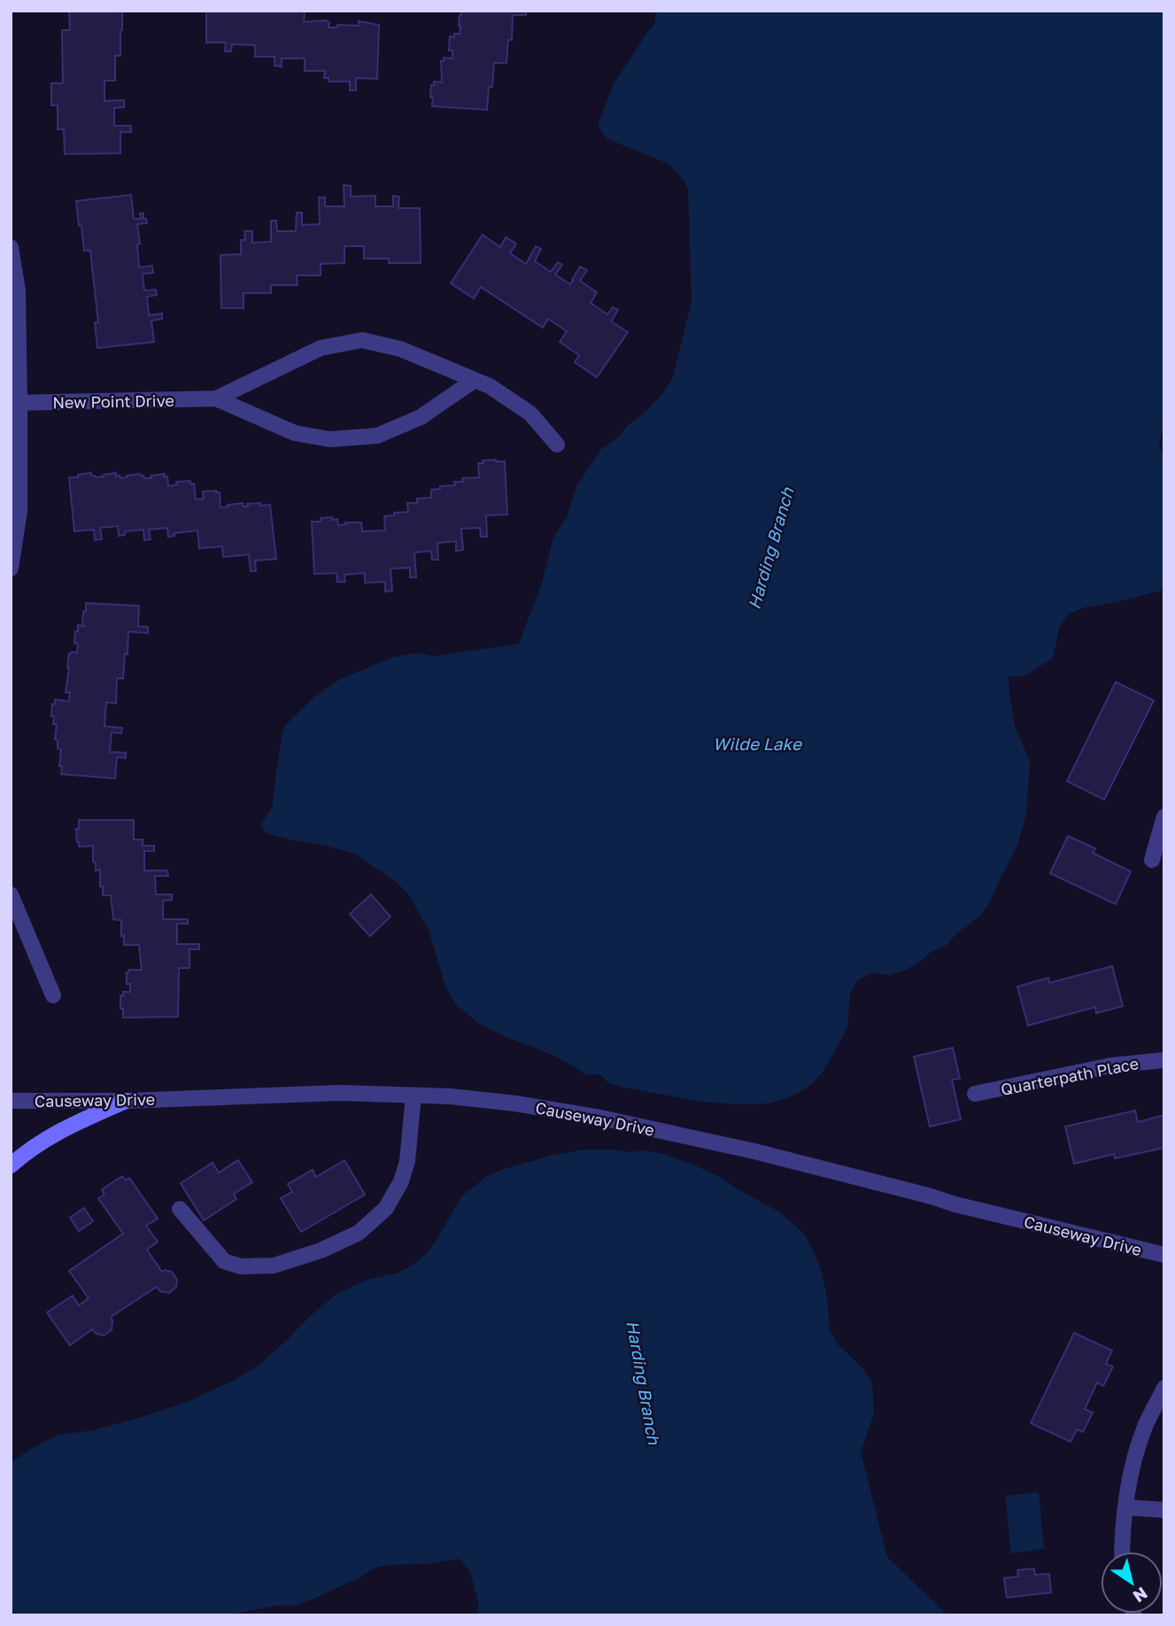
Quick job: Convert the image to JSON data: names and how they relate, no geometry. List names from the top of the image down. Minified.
{"streets":{"street":["New Point Drive","Quarterpath Place","Causeway Drive"]},"water":["Harding Branch","Wilde Lake"],"north":"bottom right"}
